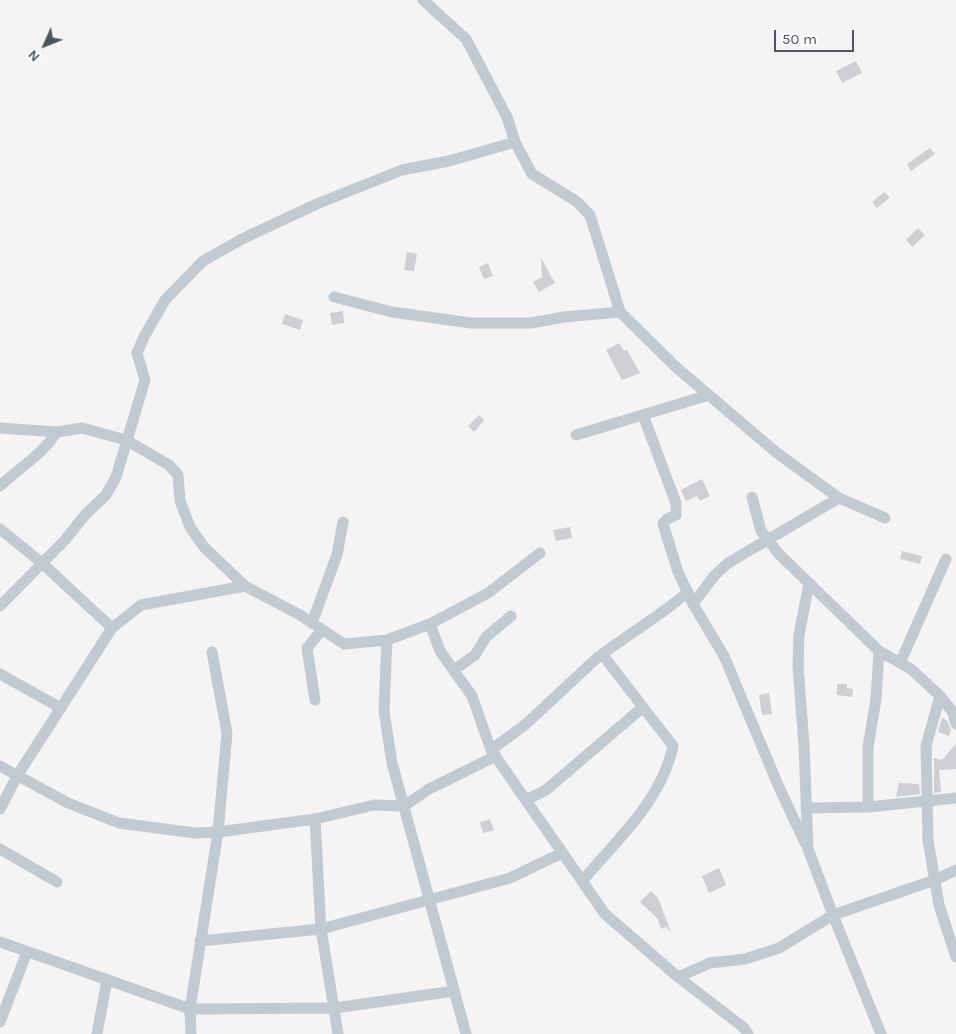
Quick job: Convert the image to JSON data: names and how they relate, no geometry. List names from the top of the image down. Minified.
{"scale_bar":"50 m","north":"bottom left"}
